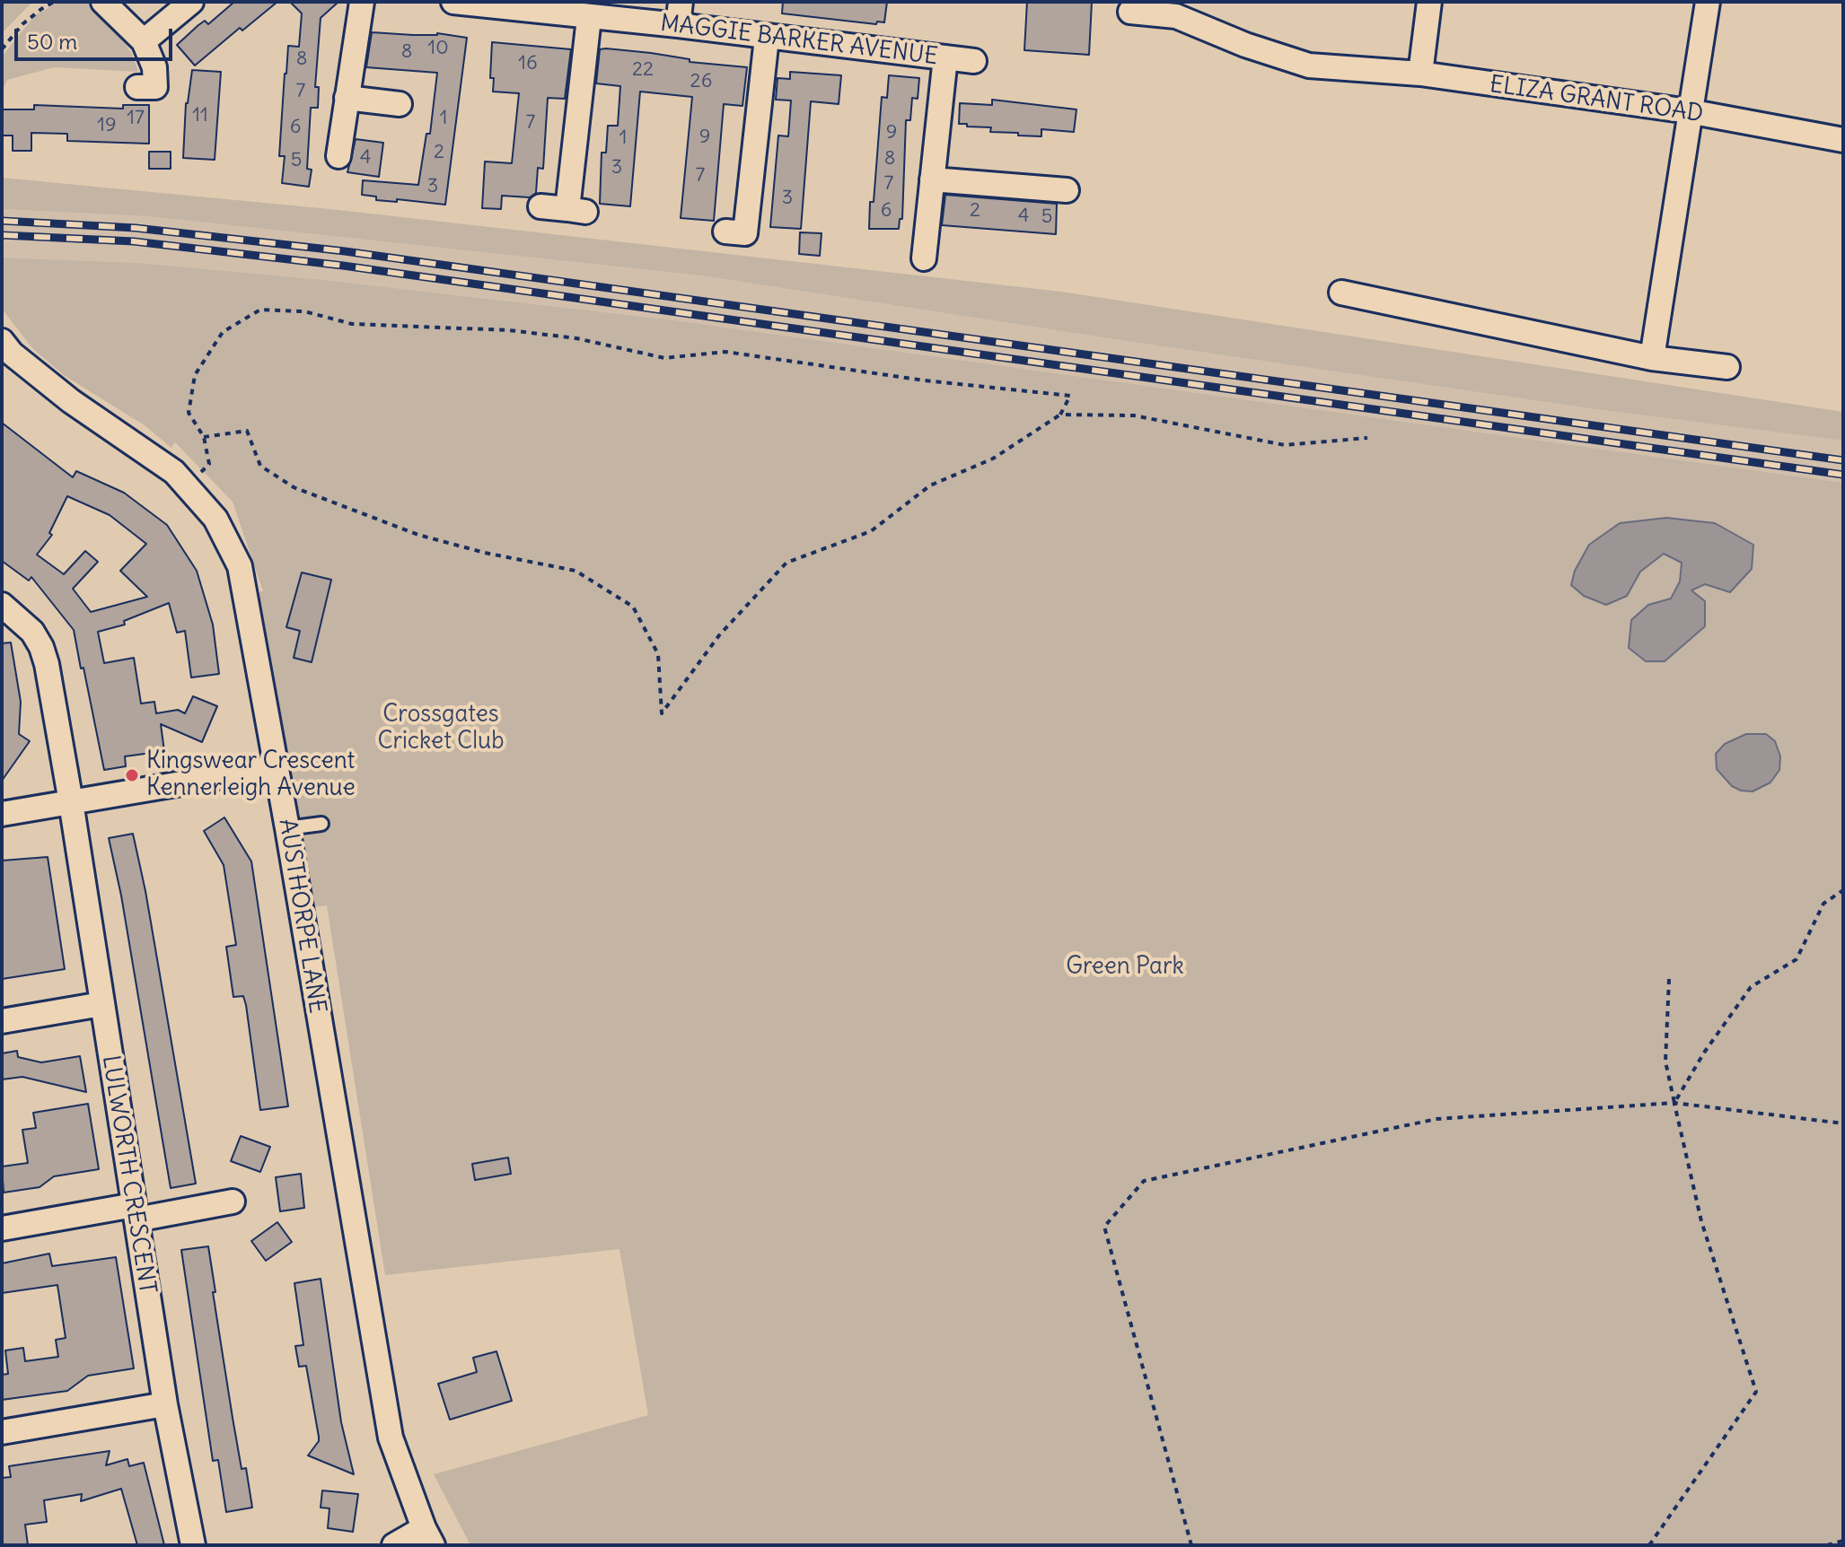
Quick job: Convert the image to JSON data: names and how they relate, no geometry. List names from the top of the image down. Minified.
{"streets":{"street":["MAGGIE BARKER AVENUE","ELIZA GRANT ROAD","AUSTHORPE LANE","LULWORTH CRESCENT"]},"parks":["Crossgates Cricket Club","Green Park"],"places":["Kingswear Crescent Kennerleigh Avenue"],"house_numbers":["10","8","8","16","22","26","7","11","17","1","7","19","6","9","9","1","2","4","8","5","3","7","7","3","3","6","2","4","5"],"scale_bar":"50 m"}
